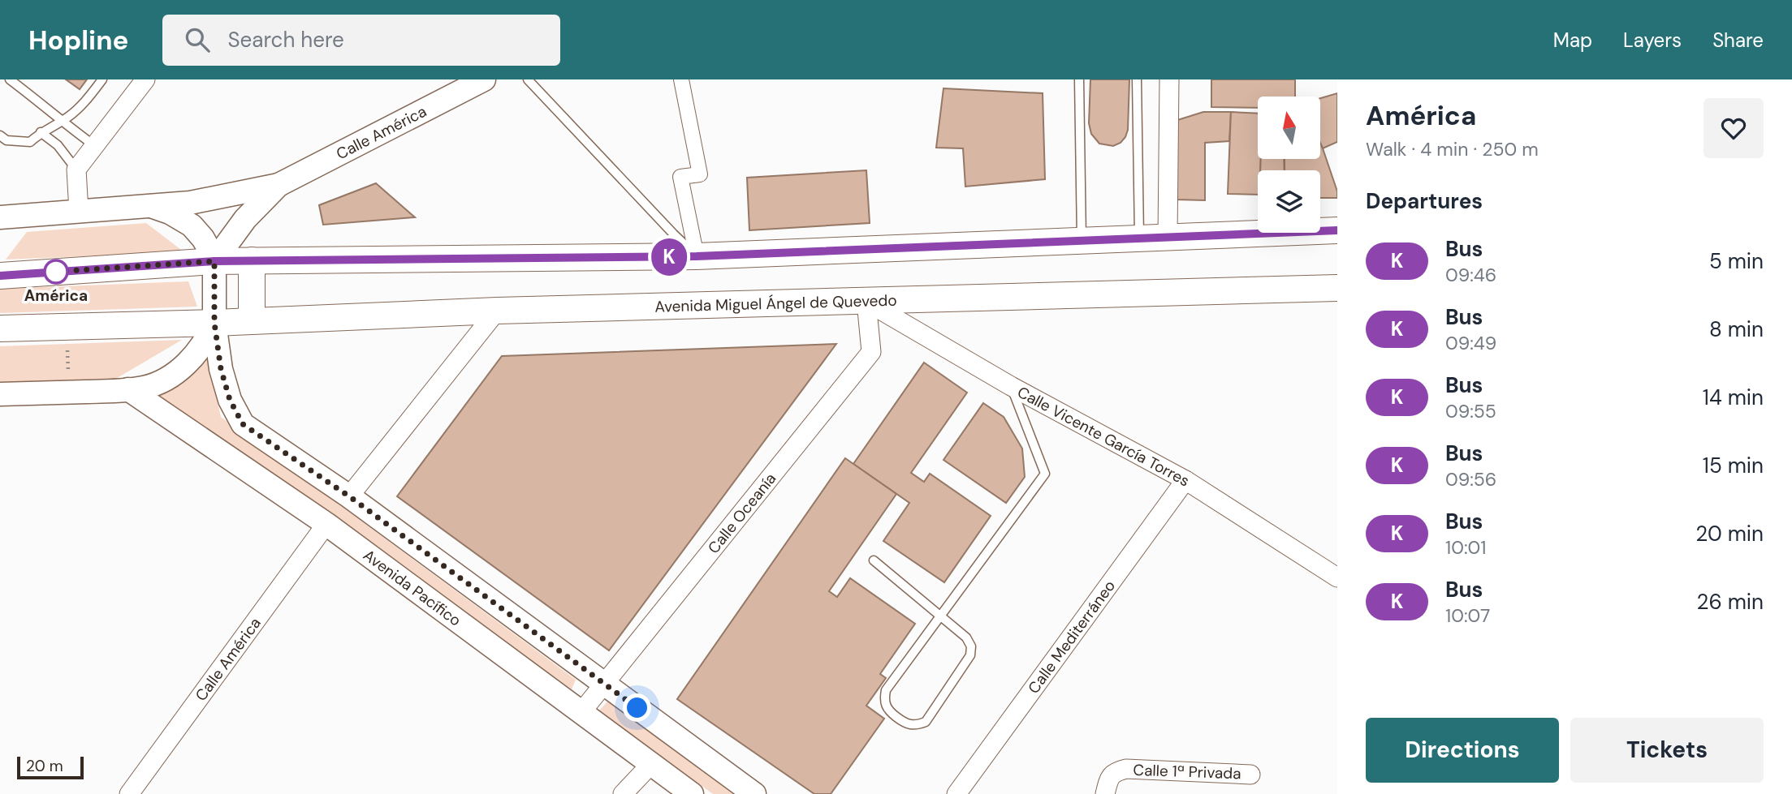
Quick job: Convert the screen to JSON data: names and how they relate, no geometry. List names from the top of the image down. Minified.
{"streets":{"main road":["Avenida Miguel Ángel de Quevedo"],"street":["Calle América","Calle Vicente García Torres","Calle Oceanía","Avenida Pacífico","Calle Mediterráneo","Calle 1ª Privada"]},"crossings":[["Calle América","Avenida Pacífico"],["Avenida Miguel Ángel de Quevedo","Calle Vicente García Torres"],["Avenida Miguel Ángel de Quevedo","Calle Oceanía"],["Calle Vicente García Torres","Calle Oceanía"],["Calle Vicente García Torres","Calle Mediterráneo"],["Calle Oceanía","Avenida Pacífico"]],"places":["América"],"lines":["bus line K"],"scale_bar":"20 m","north":"top","page":{"header":"Hopline","search":"Search here","nav":["Map","Layers","Share"],"on_map":"K","heading":[["América","Walk · 4 min · 250 m"],"Departures"],"list":[{"mark":"K","name":"Bus","note":"09:46","value":"5 min"},{"mark":"K","name":"Bus","note":"09:49","value":"8 min"},{"mark":"K","name":"Bus","note":"09:55","value":"14 min"},{"mark":"K","name":"Bus","note":"09:56","value":"15 min"},{"mark":"K","name":"Bus","note":"10:01","value":"20 min"},{"mark":"K","name":"Bus","note":"10:07","value":"26 min"}],"buttons":["Directions","Tickets"],"scale":"20 m"}}
